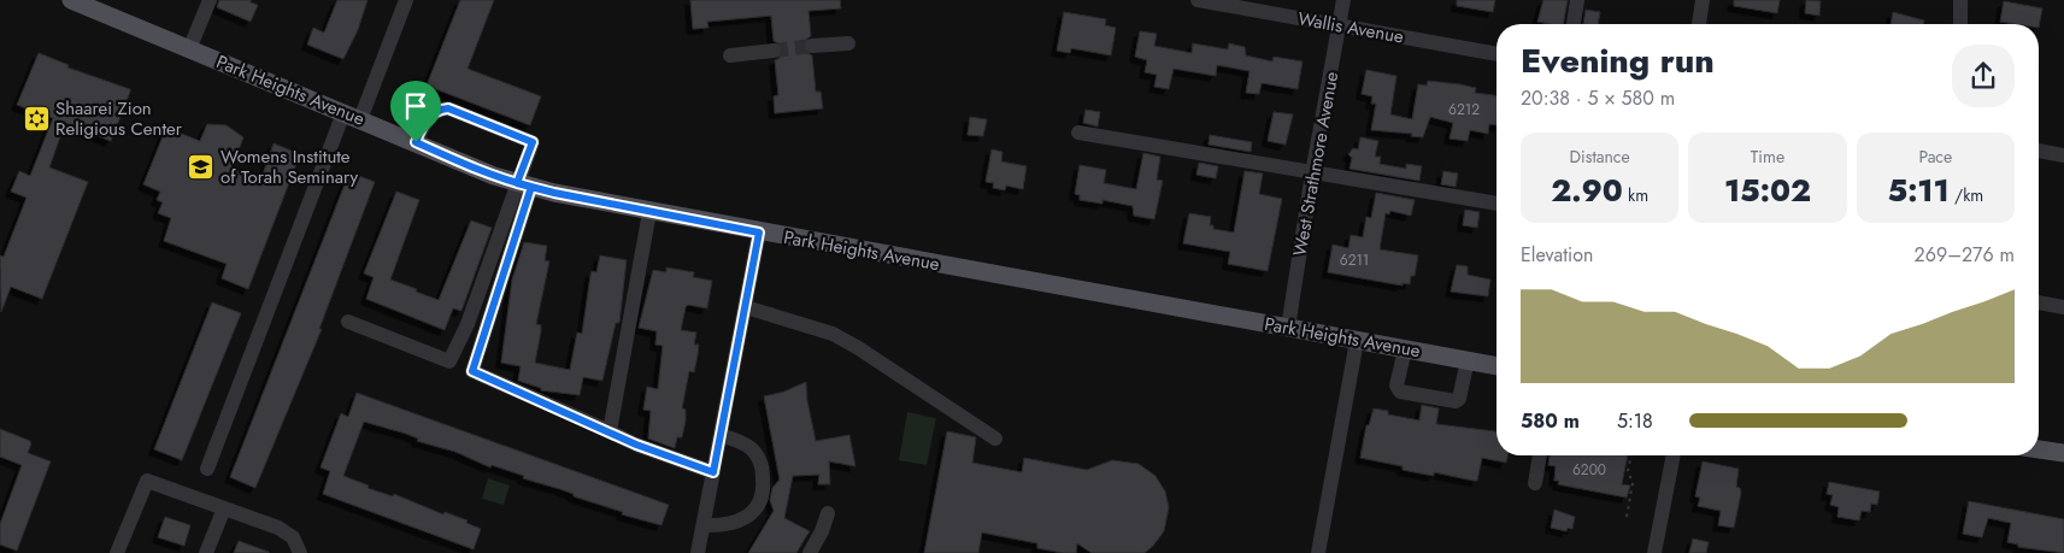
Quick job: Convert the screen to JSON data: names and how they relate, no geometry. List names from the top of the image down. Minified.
{"streets":{"main road":["Park Heights Avenue"],"street":["Wallis Avenue","West Strathmore Avenue"]},"crossings":[["Wallis Avenue","West Strathmore Avenue"],["Park Heights Avenue","West Strathmore Avenue"]],"places":{"synagogue":["Shaarei Zion Religious Center"],"school or university":["Womens Institute of Torah Seminary"]},"house_numbers":["6212","6211","6200"],"page":{"heading":["Evening run","20:38 · 5 × 580 m"],"stats":[["Distance","2.90 km"],["Time","15:02"],["Pace","5:11 /km"]],"chart":["Elevation","269–276 m"],"list":[{"name":"580 m","note":"5:18"}]}}
